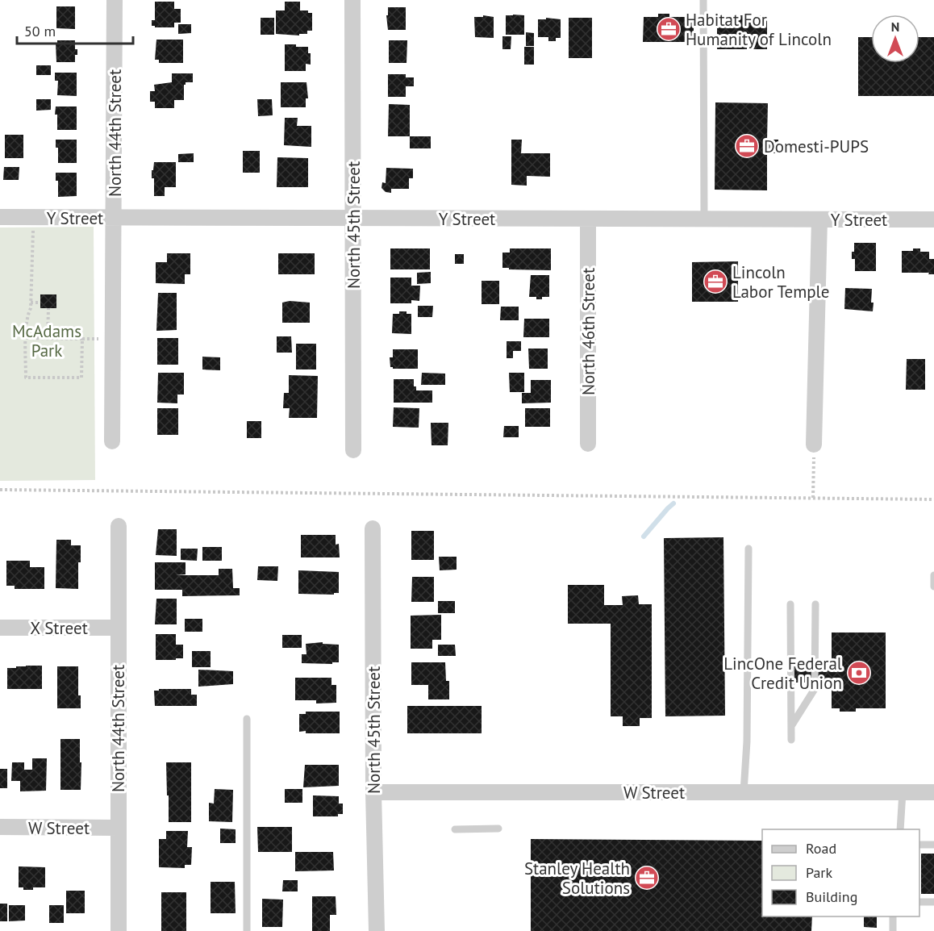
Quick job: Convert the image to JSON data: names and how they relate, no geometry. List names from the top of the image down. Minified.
{"streets":{"street":["North 44th Street","Y Street","North 45th Street","North 46th Street","X Street","W Street"]},"crossings":[["North 44th Street","Y Street"],["North 44th Street","X Street"],["North 44th Street","W Street"],["Y Street","North 45th Street"],["Y Street","North 46th Street"],["North 45th Street","W Street"]],"parks":["McAdams Park"],"places":{"office":["Habitat For Humanity of Lincoln","Domesti-PUPS","Lincoln Labor Temple","Stanley Health Solutions"],"bank":["LincOne Federal Credit Union"]},"legend":["Road","Park","Building"],"scale_bar":"50 m","north":"top"}
